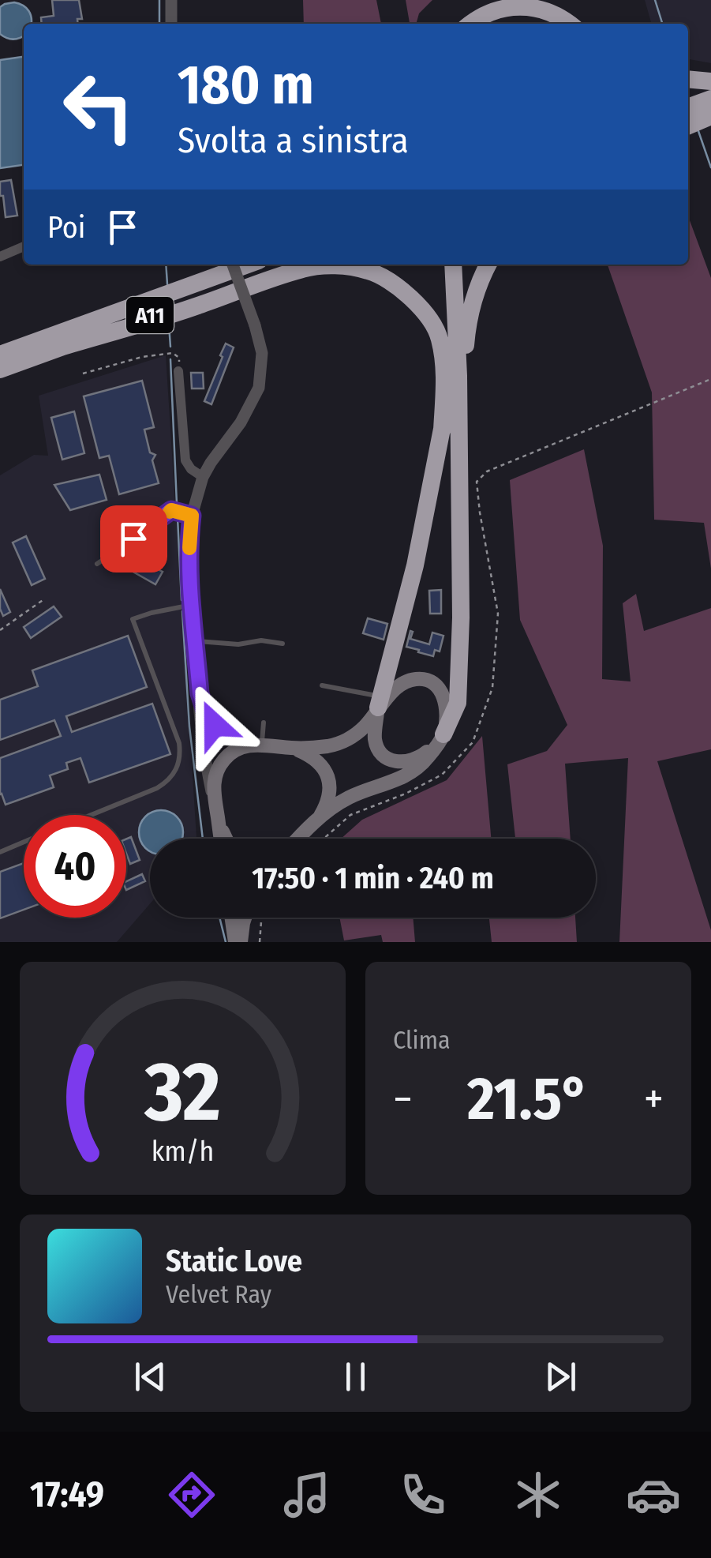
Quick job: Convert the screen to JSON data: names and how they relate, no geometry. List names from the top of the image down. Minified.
{"streets":{"highway":["A11"]},"page":{"turn":["180 m","Svolta a sinistra"],"then":"Poi","limit":"40","trip":"17:50 · 1 min · 240 m","tile":"Clima","heat":["−","21.5°","+"],"song":["Static Love","Velvet Ray"],"tabs":"17:49","gauge":["32","km/h"]}}
